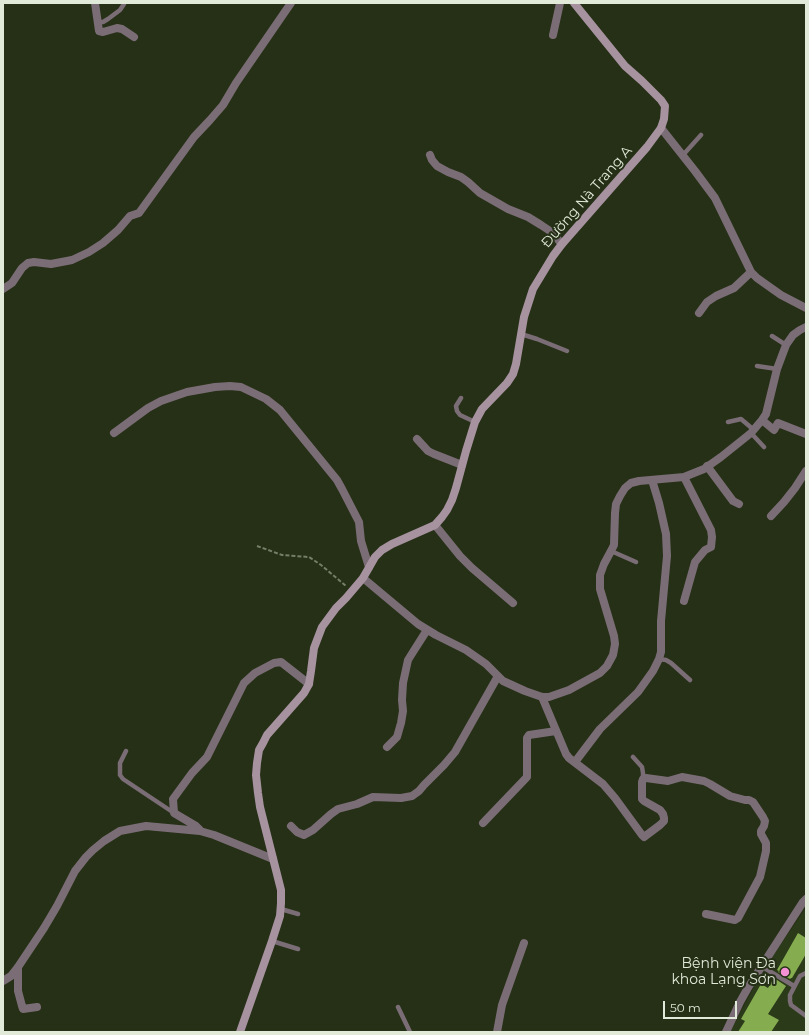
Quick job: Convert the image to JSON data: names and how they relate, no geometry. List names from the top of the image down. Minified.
{"streets":{"street":["Đường Nà Trang A"]},"places":["Bệnh viện Đa khoa Lạng Sơn"],"scale_bar":"50 m"}
